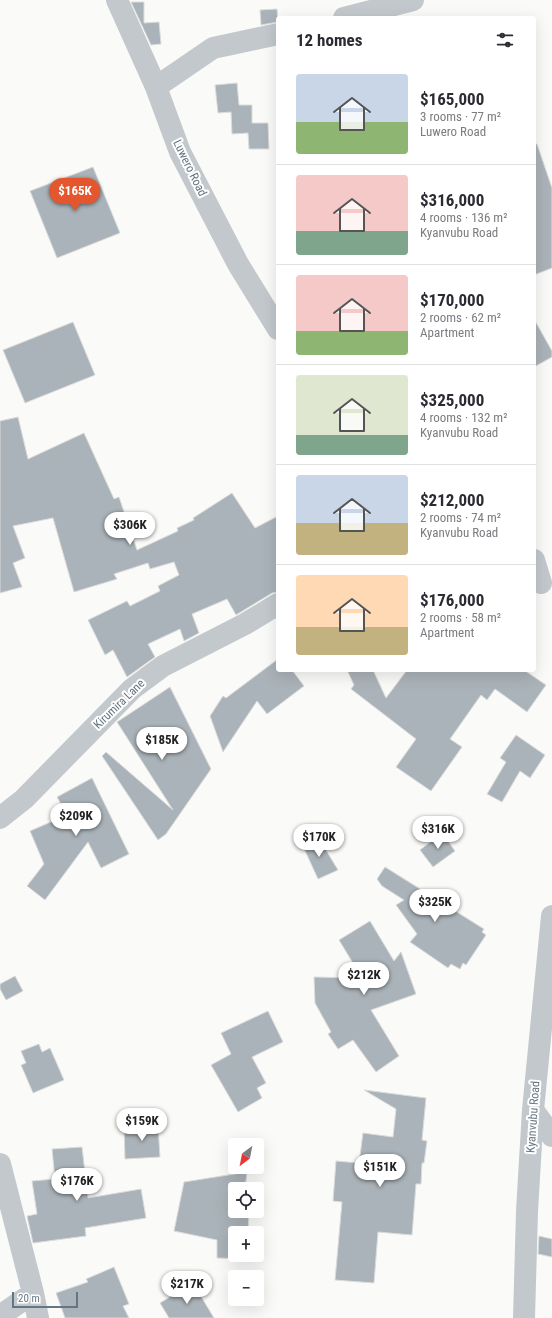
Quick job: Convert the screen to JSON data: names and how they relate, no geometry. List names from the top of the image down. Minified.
{"streets":{"street":["Luwero Road","Kirumira Lane","Kyanvubu Road"]},"scale_bar":"20 m","north":"bottom left","page":{"heading":"12 homes","list":[{"name":"$165,000","note":"3 rooms · 77 m² · Luwero Road"},{"name":"$316,000","note":"4 rooms · 136 m² · Kyanvubu Road"},{"name":"$170,000","note":"2 rooms · 62 m² · Apartment"},{"name":"$325,000","note":"4 rooms · 132 m² · Kyanvubu Road"},{"name":"$212,000","note":"2 rooms · 74 m² · Kyanvubu Road"},{"name":"$176,000","note":"2 rooms · 58 m² · Apartment"}],"price":["$165K","$306K","$185K","$209K","$316K","$170K","$325K","$212K","$159K","$151K","$176K","$217K"],"map_buttons":["+","−"],"scale":"20 m"}}
